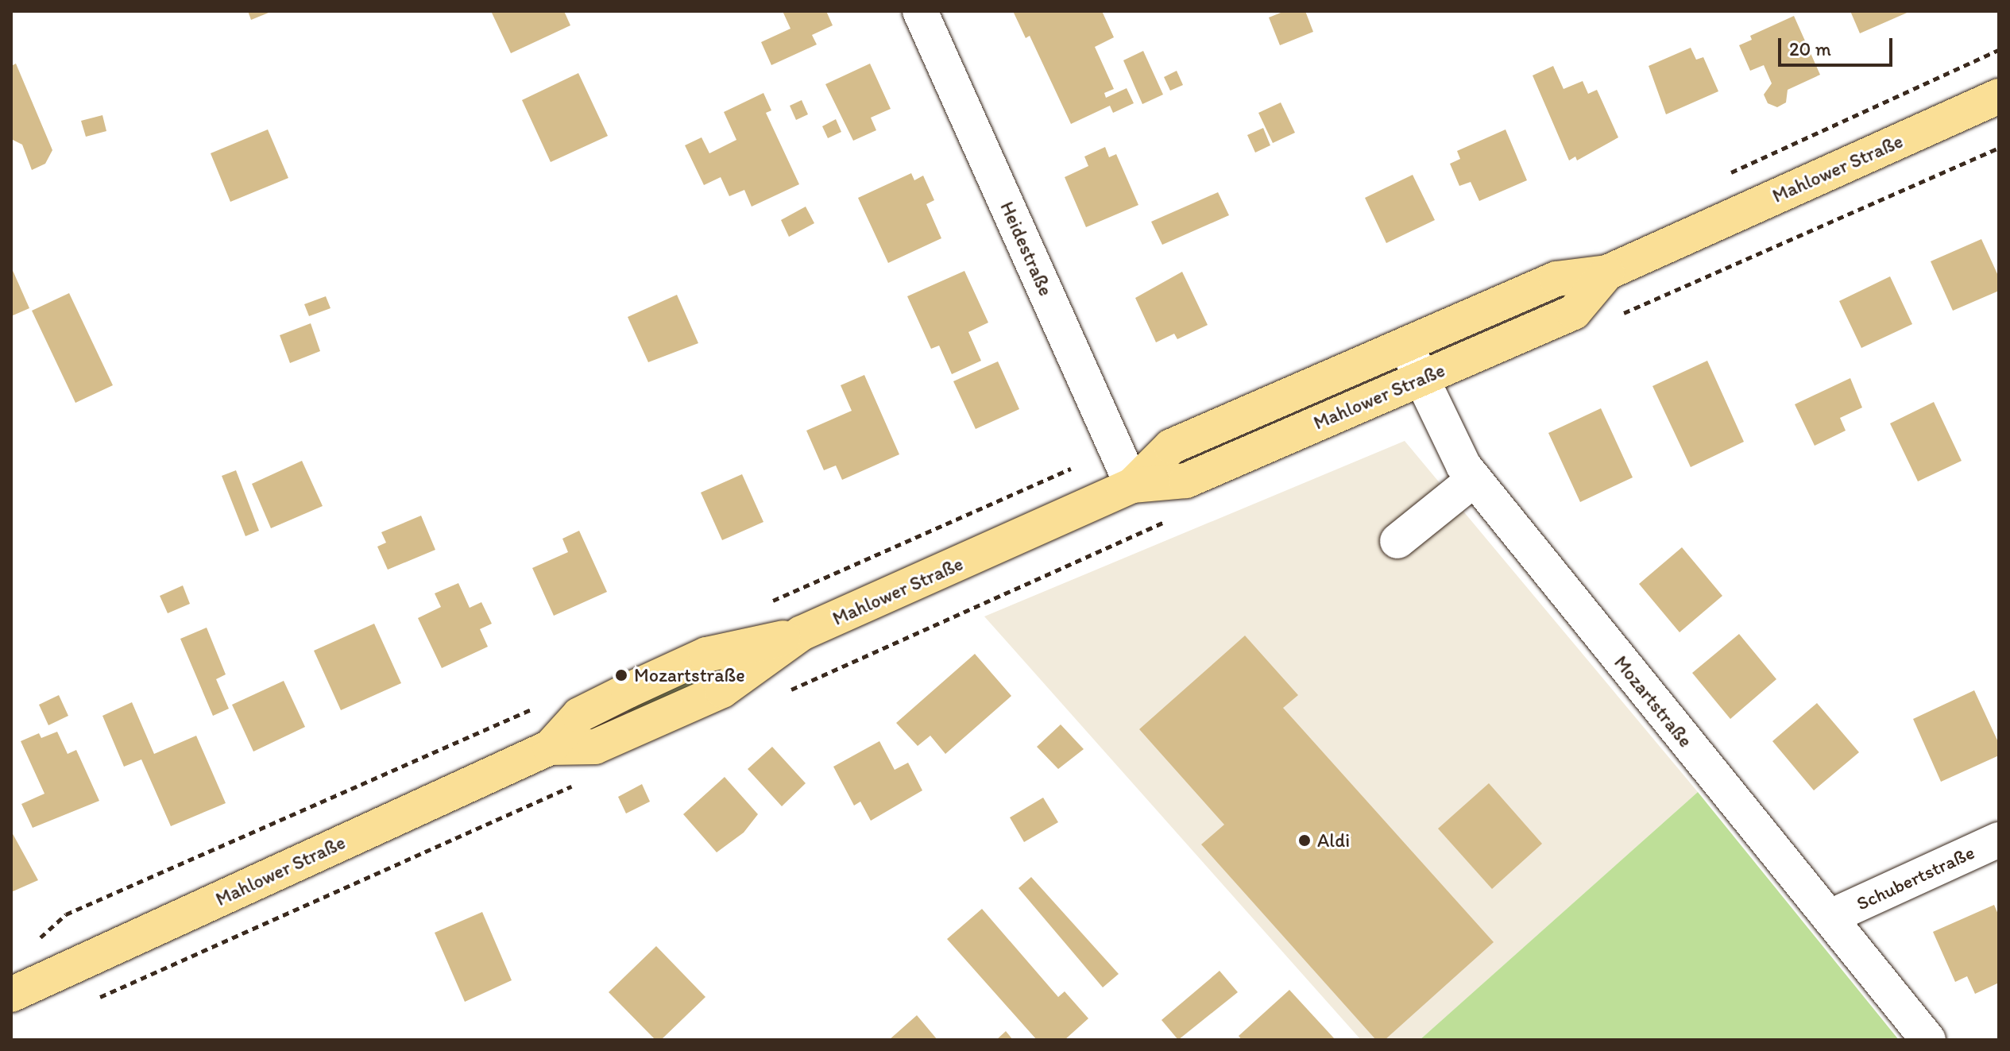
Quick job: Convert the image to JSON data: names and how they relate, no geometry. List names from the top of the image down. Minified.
{"streets":{"main road":["Mahlower Straße"],"street":["Heidestraße","Mozartstraße","Schubertstraße"]},"crossings":[["Mahlower Straße","Heidestraße"],["Mahlower Straße","Mozartstraße"],["Mozartstraße","Schubertstraße"]],"places":["Mozartstraße","Aldi"],"scale_bar":"20 m"}
